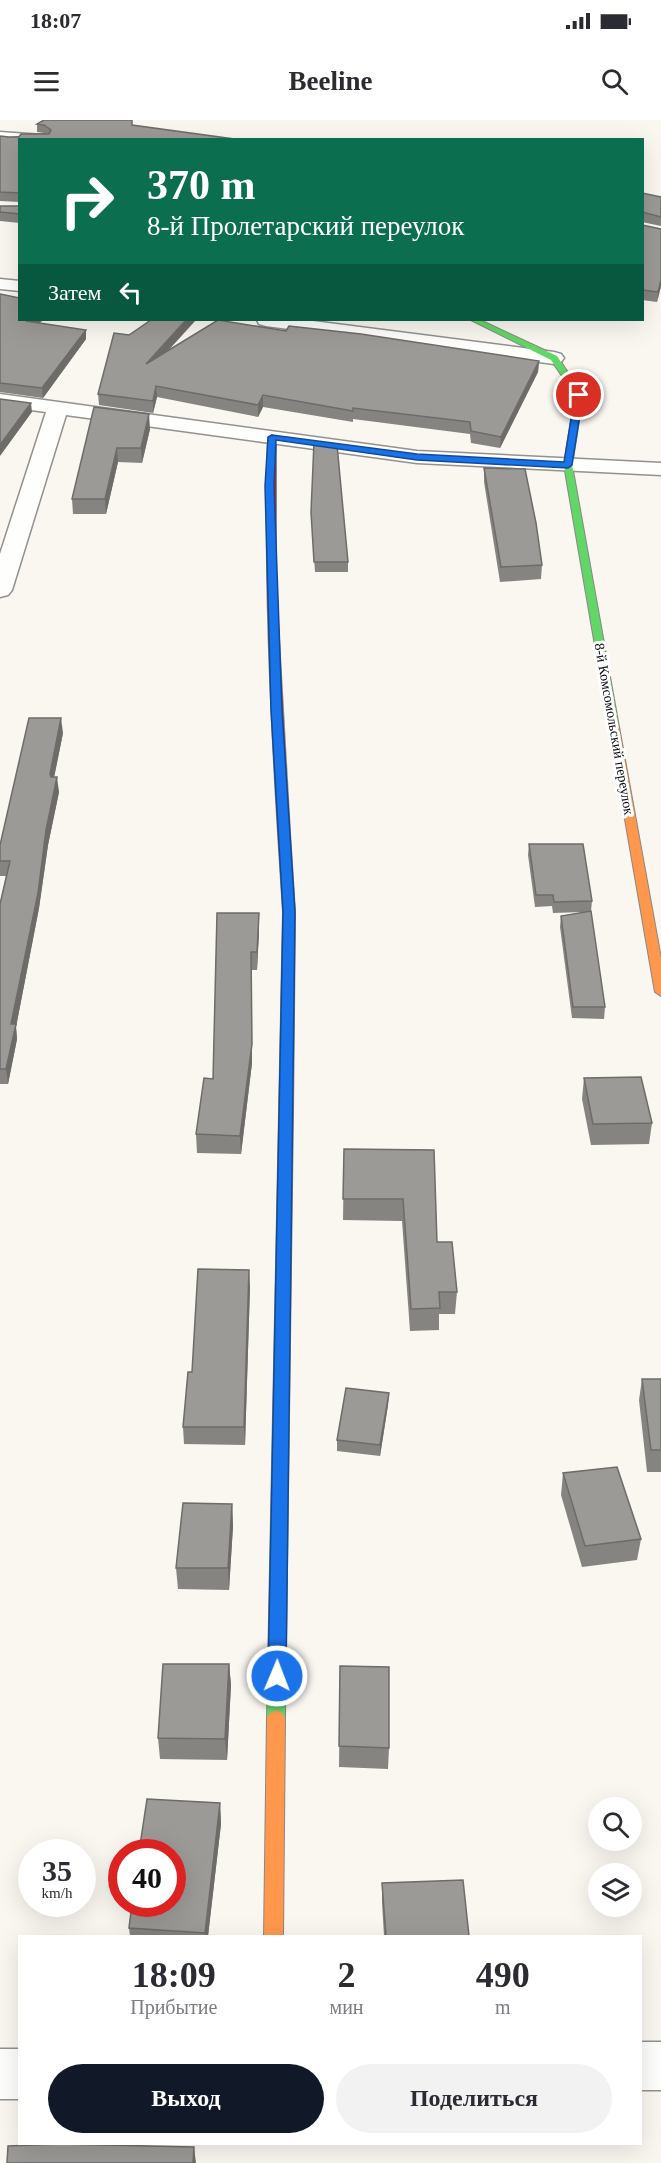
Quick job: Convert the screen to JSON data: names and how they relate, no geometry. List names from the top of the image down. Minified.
{"streets":{"street":["8-й Комсомольский переулок"]},"page":{"status":"18:07","header":"Beeline","turn":["370 m","8-й Пролетарский переулок"],"then":"Затем","speed":"35 km/h","limit":"40","eta":["18:09","Прибытие","2","мин","490","m"],"buttons":["Выход","Поделиться"]}}
